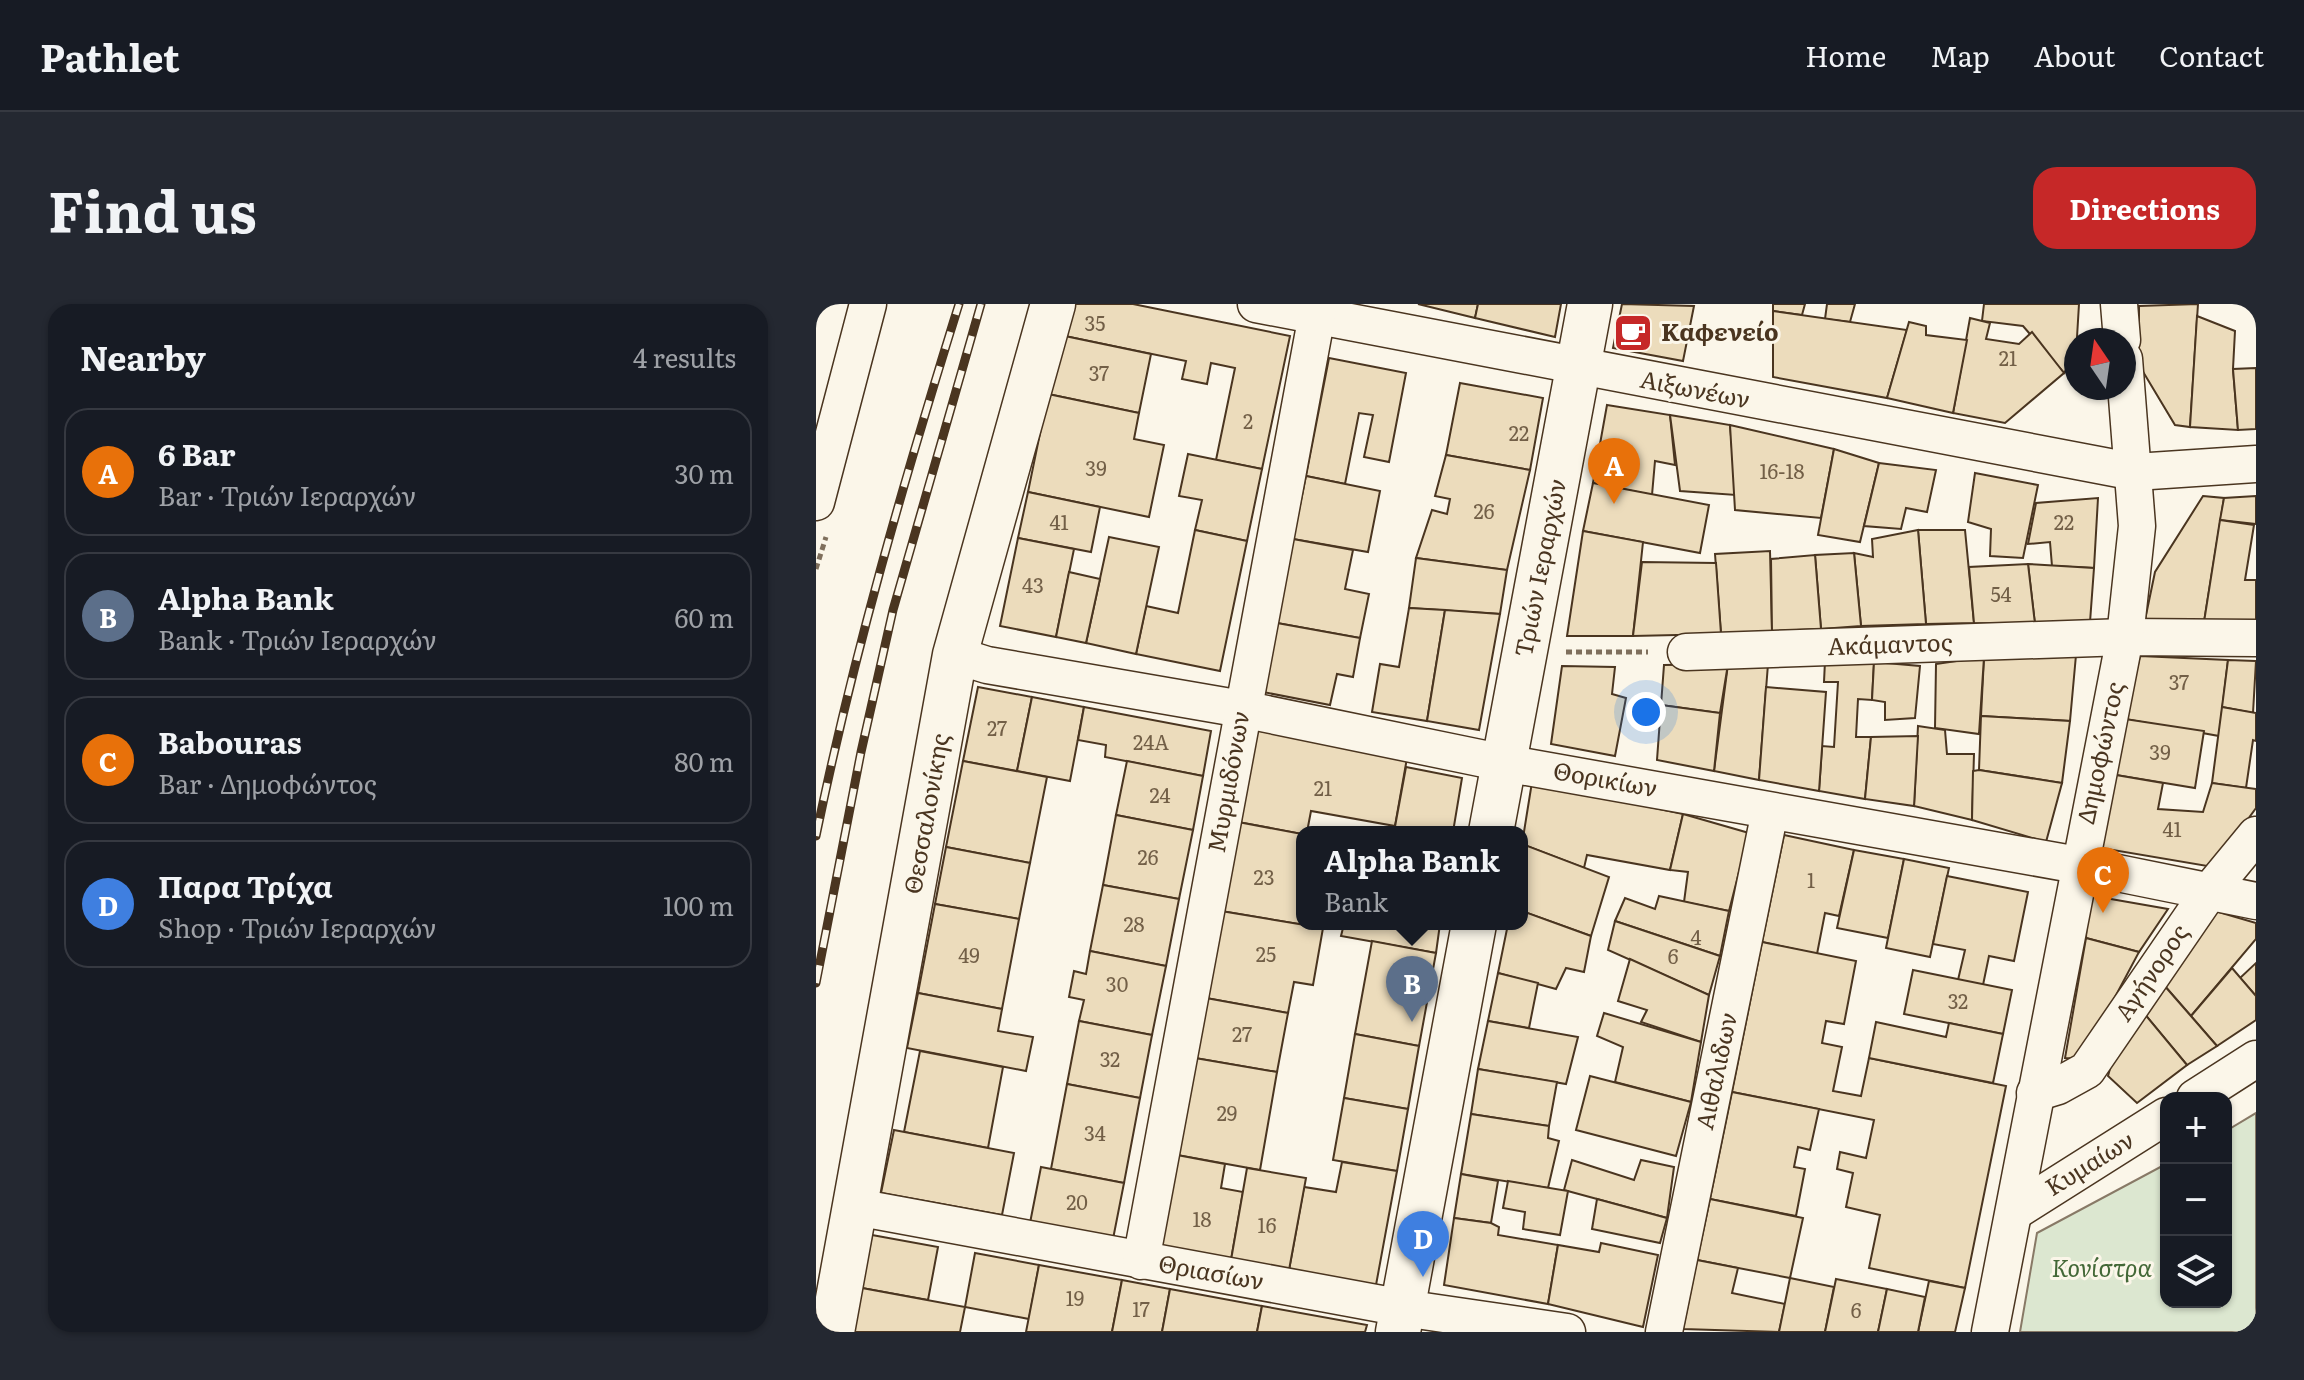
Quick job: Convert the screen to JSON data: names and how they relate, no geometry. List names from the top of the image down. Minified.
{"streets":{"street":["Αιξωνέων","Τριών Ιεραρχών","Ακάμαντος","Δημοφώντος","Θορικίων","Μυρμιδόνων","Θεσσαλονίκης","Αγήνορος","Αιθαλιδων","Κυμαίων","Θριασίων"]},"crossings":[["Αιξωνέων","Τριών Ιεραρχών"],["Αιξωνέων","Δημοφώντος"],["Αιξωνέων","Μυρμιδόνων"],["Τριών Ιεραρχών","Θορικίων"],["Ακάμαντος","Δημοφώντος"],["Δημοφώντος","Θορικίων"],["Δημοφώντος","Αγήνορος"],["Δημοφώντος","Κυμαίων"],["Θορικίων","Μυρμιδόνων"],["Θορικίων","Θεσσαλονίκης"],["Θορικίων","Αγήνορος"],["Θορικίων","Αιθαλιδων"],["Μυρμιδόνων","Θριασίων"],["Θεσσαλονίκης","Θριασίων"]],"parks":["Κονίστρα"],"places":{"cafe":["Καφενείο"]},"house_numbers":["35","21","37","2","22","39","16-18","26","41","22","43","54","37","27","24A","39","21","24","41","26","23","1","28","4","25","49","6","30","32","27","32","29","34","20","18","16","19","17","6"],"north":"top","page":{"header":"Pathlet","nav":["Home","Map","About","Contact"],"title":"Find us","buttons":"Directions","heading":["Nearby","4 results"],"list":[{"mark":"A","name":"6 Bar","note":"Bar · Τριών Ιεραρχών","value":"30 m"},{"mark":"B","name":"Alpha Bank","note":"Bank · Τριών Ιεραρχών","value":"60 m"},{"mark":"C","name":"Babouras","note":"Bar · Δημοφώντος","value":"80 m"},{"mark":"D","name":"Παρα Τρίχα","note":"Shop · Τριών Ιεραρχών","value":"100 m"}],"pins":["A","C","B","D"],"popup":["Alpha Bank","Bank"],"map_buttons":["+","−"]}}
